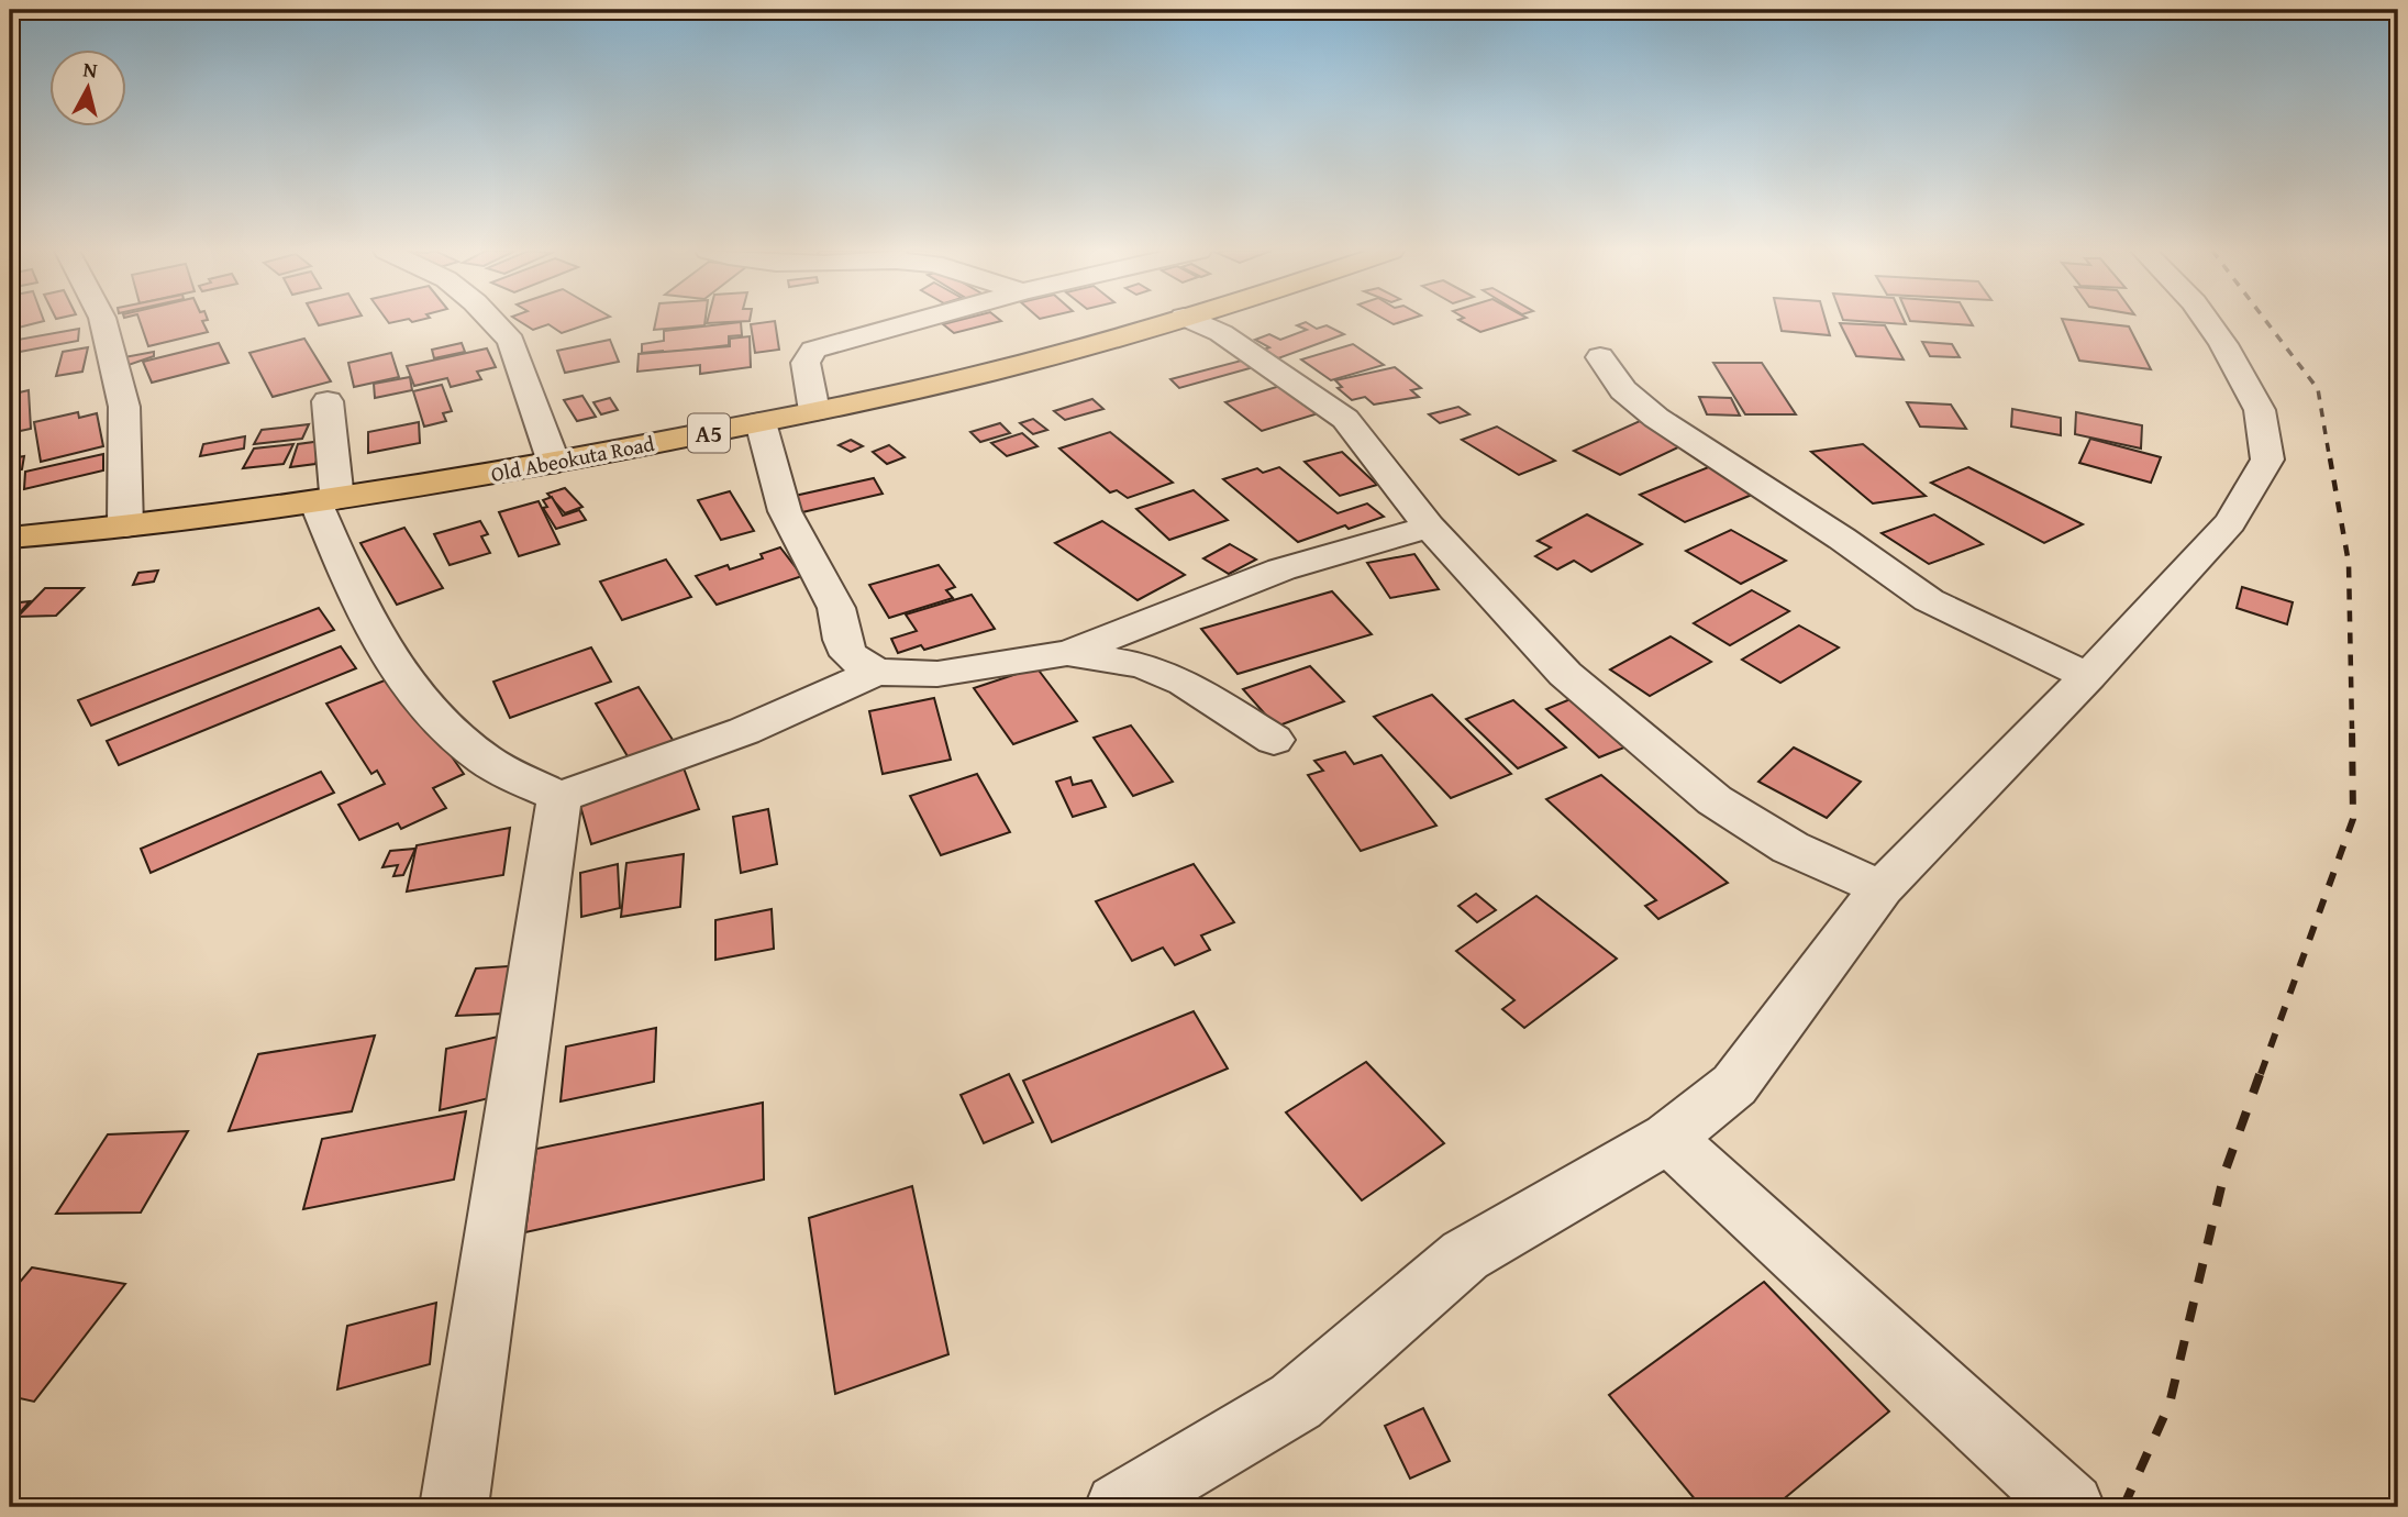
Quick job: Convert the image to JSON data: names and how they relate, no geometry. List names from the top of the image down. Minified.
{"streets":{"highway":["A5","Old Abeokuta Road"]},"north":"top"}
